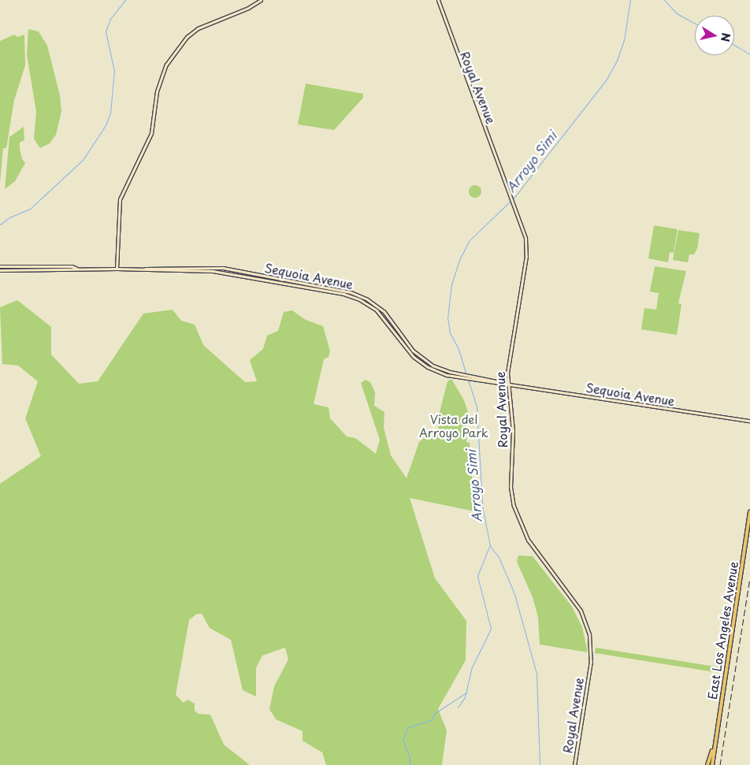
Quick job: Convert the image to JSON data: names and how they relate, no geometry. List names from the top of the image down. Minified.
{"streets":{"main road":["Royal Avenue","Sequoia Avenue","East Los Angeles Avenue"]},"crossings":[["Royal Avenue","Sequoia Avenue"]],"water":["Arroyo Simi"],"parks":["Vista del Arroyo Park"],"north":"right"}
